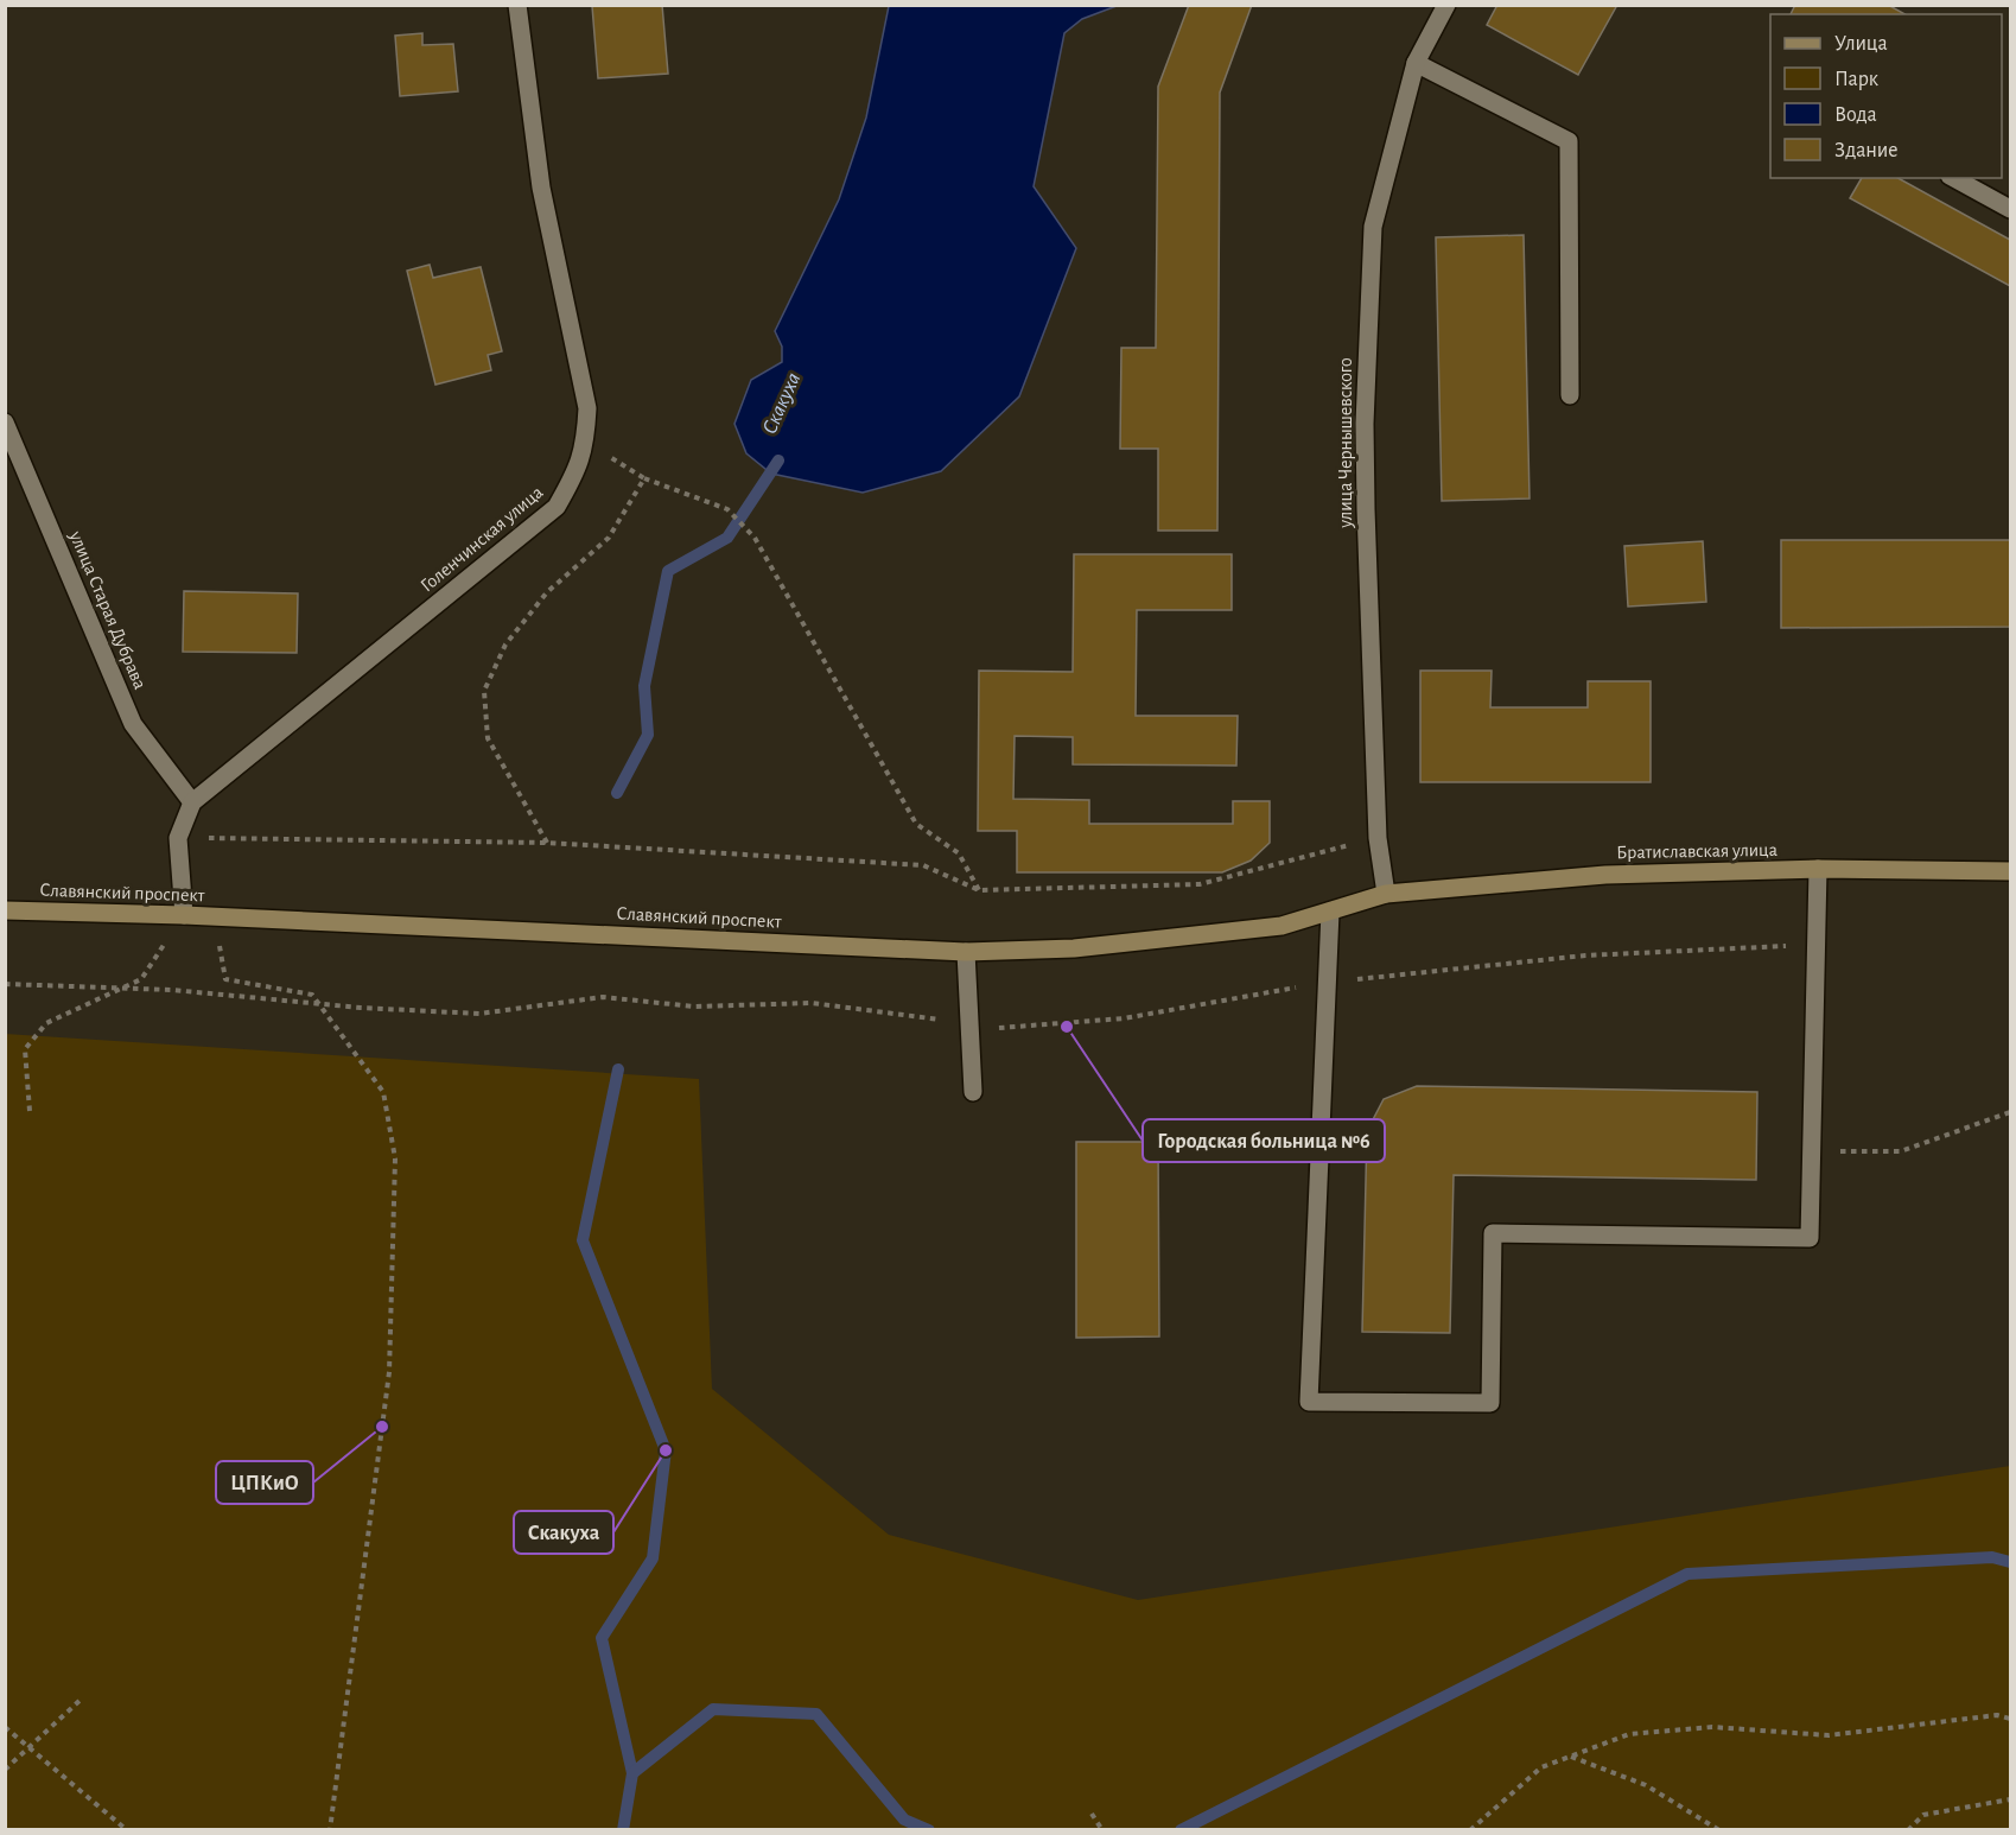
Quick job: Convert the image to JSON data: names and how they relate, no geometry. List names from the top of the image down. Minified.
{"streets":{"street":["улица Чернышевского","Голенчинская улица","улица Старая Дубрава","Братиславская улица","Славянский проспект"]},"crossings":[["улица Чернышевского","Братиславская улица"],["улица Чернышевского","Славянский проспект"],["Голенчинская улица","улица Старая Дубрава"],["Голенчинская улица","Славянский проспект"],["Братиславская улица","Славянский проспект"]],"water":["Скакуха"],"places":["Городская больница №6","ЦПКиО","Скакуха"],"legend":["Улица","Парк","Вода","Здание"]}
